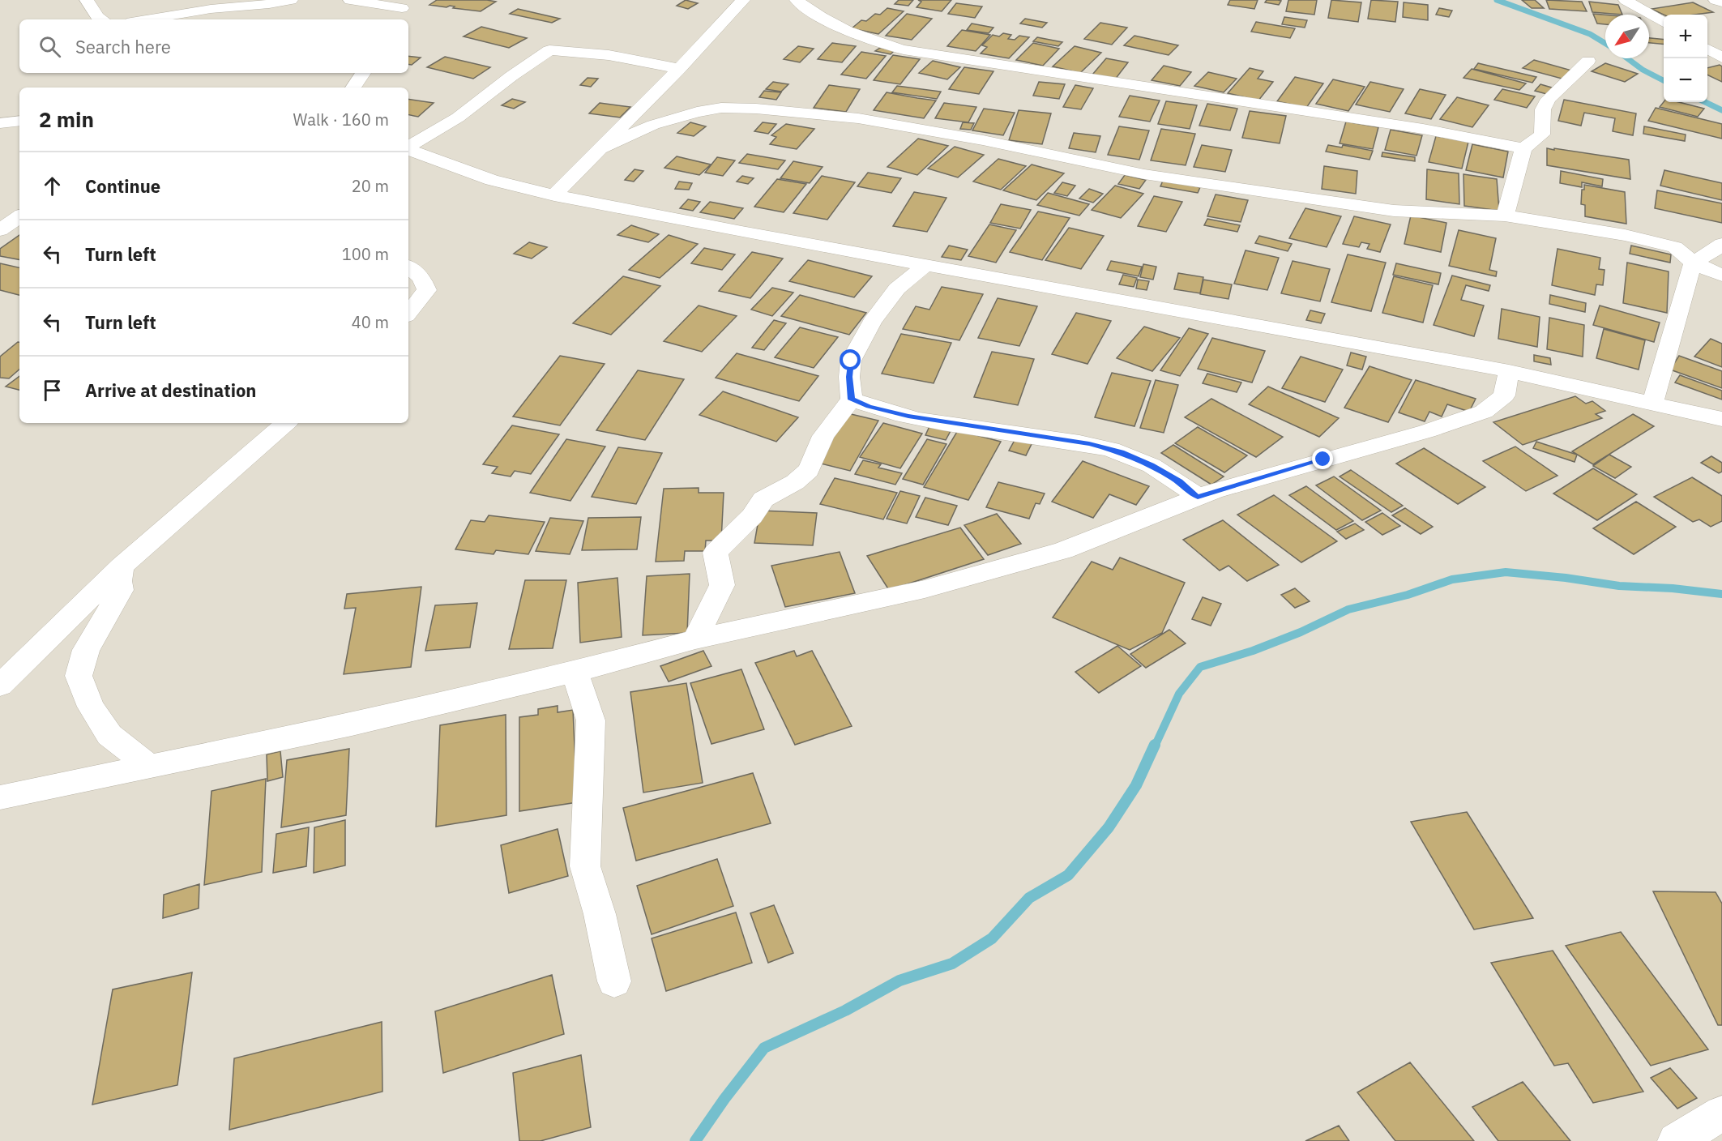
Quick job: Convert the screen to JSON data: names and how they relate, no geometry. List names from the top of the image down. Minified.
{"north":"bottom left","page":{"map_buttons":["+","−"],"search":"Search here","heading":["2 min","Walk · 160 m"],"list":[["Continue","20 m"],["Turn left","100 m"],["Turn left","40 m"],"Arrive at destination"]}}
